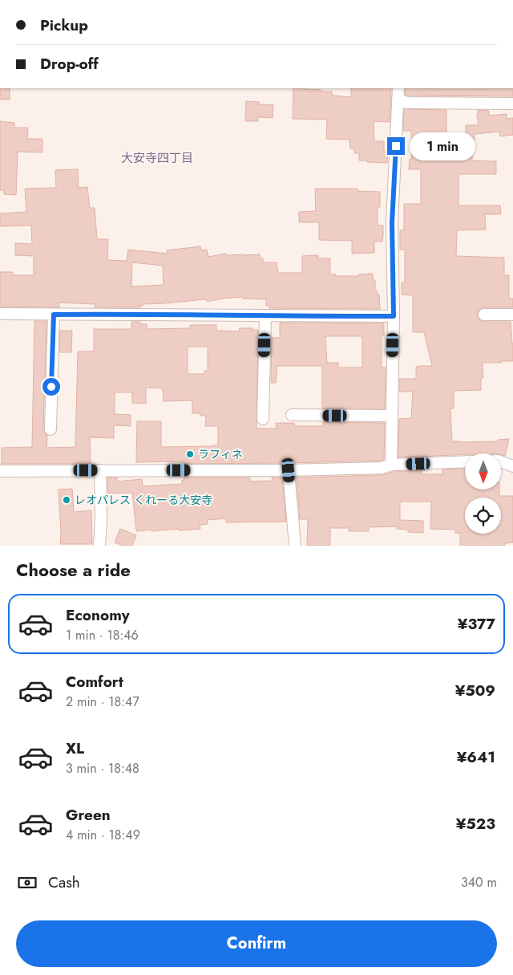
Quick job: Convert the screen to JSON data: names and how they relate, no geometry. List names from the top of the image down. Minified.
{"districts":["大安寺四丁目"],"places":["ラフィネ","レオパレス くれーる大安寺"],"north":"bottom","page":{"banner":["Pickup","Drop-off"],"bubble":"1 min","heading":"Choose a ride","list":[{"name":"Economy","note":"1 min · 18:46","value":"¥377"},{"name":"Comfort","note":"2 min · 18:47","value":"¥509"},{"name":"XL","note":"3 min · 18:48","value":"¥641"},{"name":"Green","note":"4 min · 18:49","value":"¥523"}],"pay":["Cash","340 m"],"buttons":"Confirm"}}
